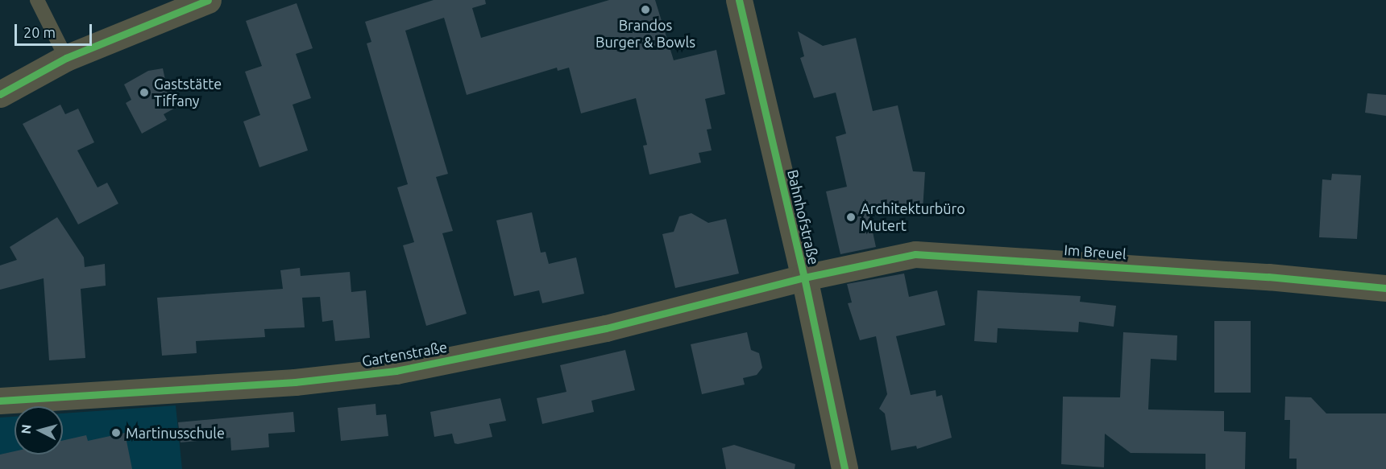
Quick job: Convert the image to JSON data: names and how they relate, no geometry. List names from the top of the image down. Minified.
{"streets":{"street":["Bahnhofstraße","Im Breuel","Gartenstraße"]},"crossings":[["Bahnhofstraße","Im Breuel"],["Bahnhofstraße","Gartenstraße"],["Im Breuel","Gartenstraße"]],"places":["Brandos Burger & Bowls","Gaststätte Tiffany","Architekturbüro Mutert","Martinusschule"],"scale_bar":"20 m","north":"left"}
